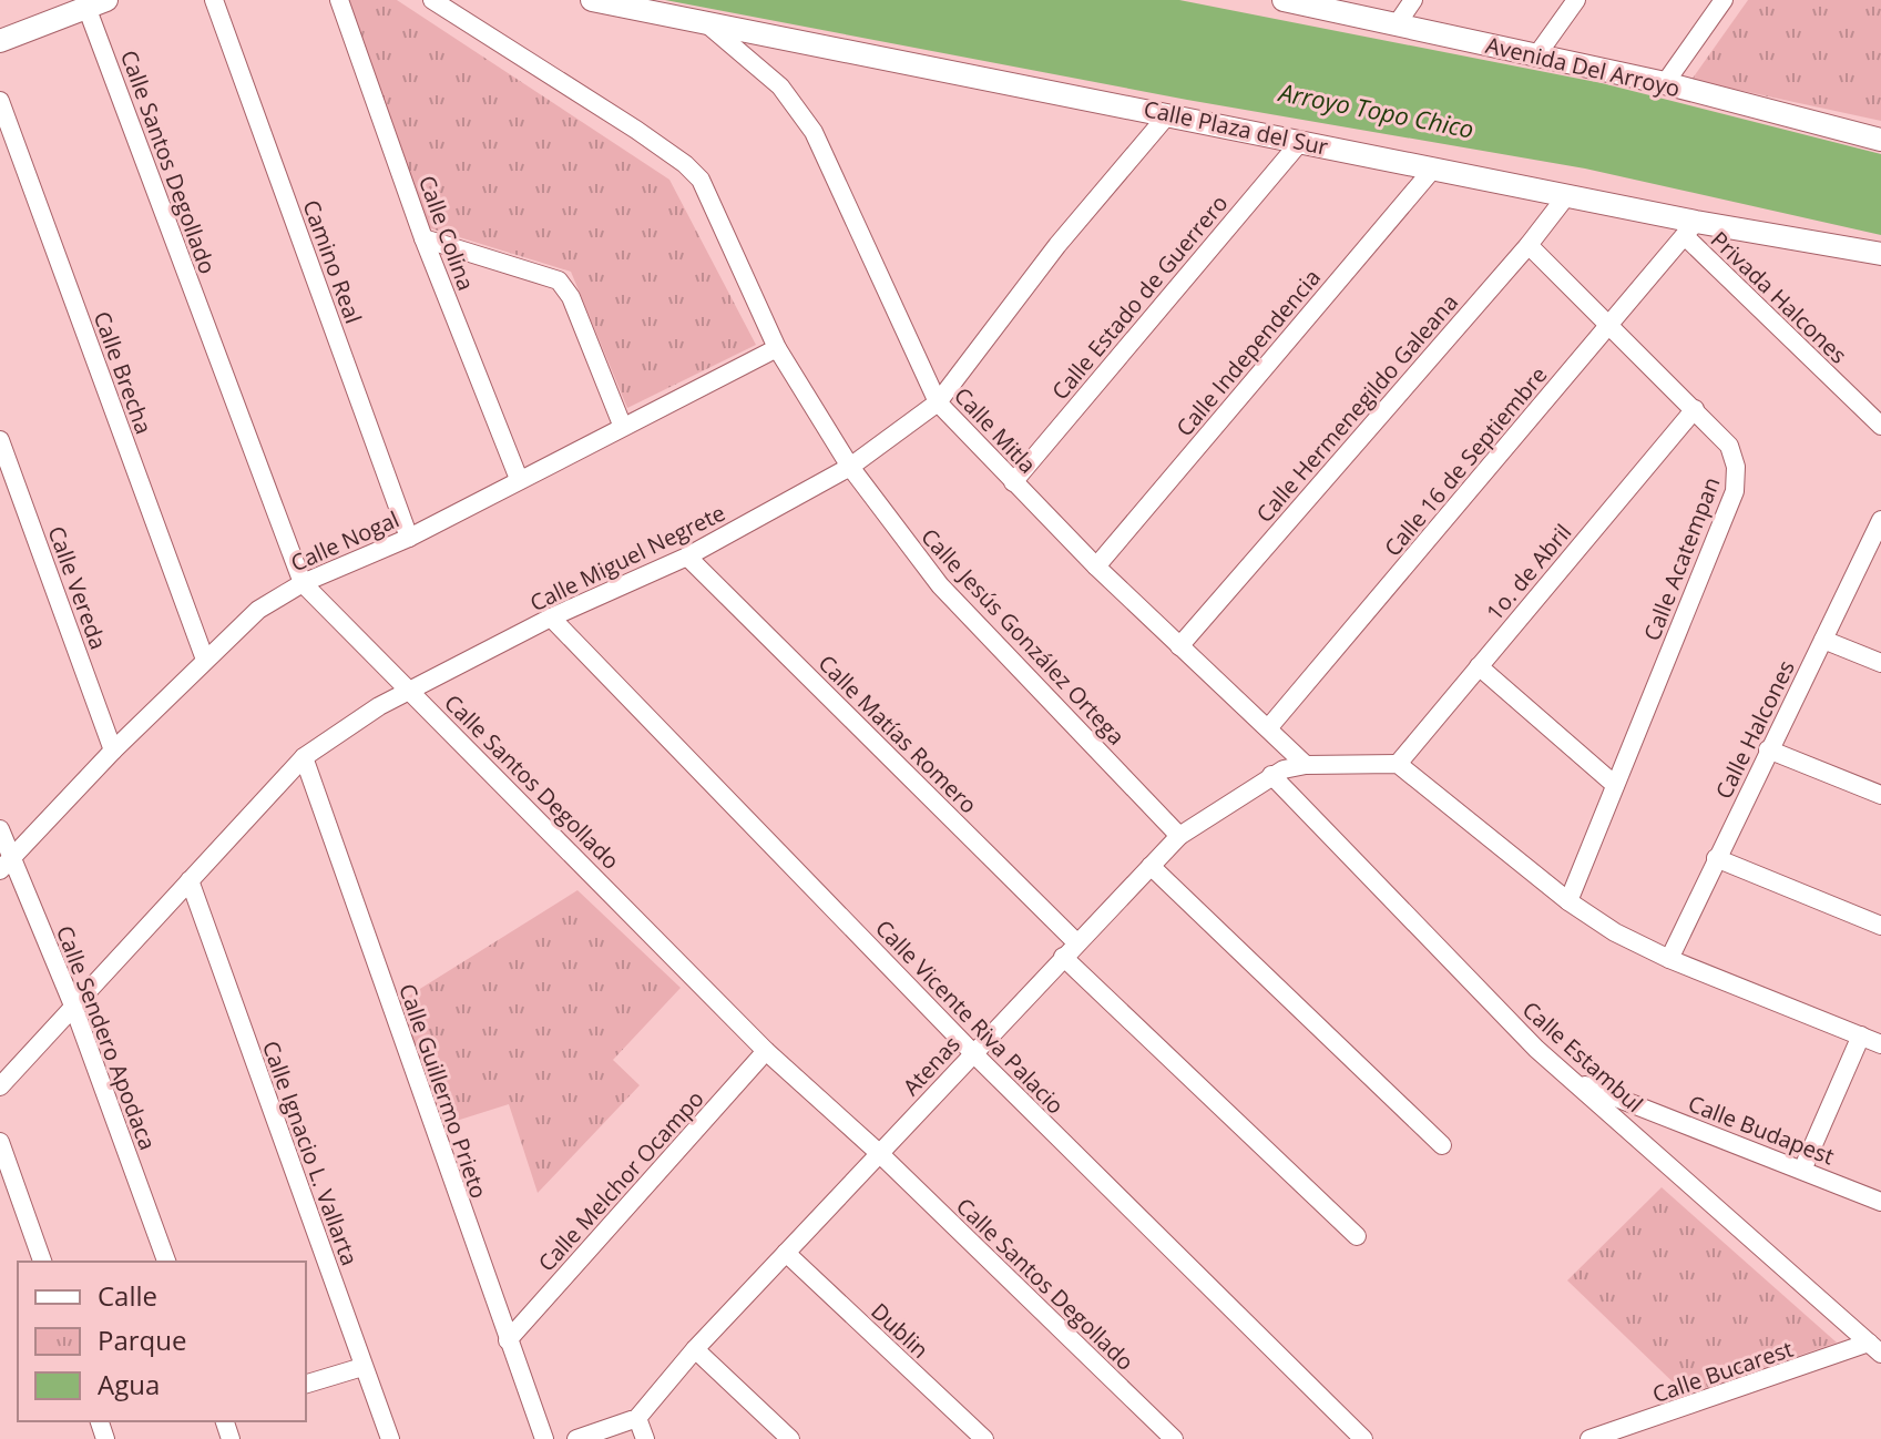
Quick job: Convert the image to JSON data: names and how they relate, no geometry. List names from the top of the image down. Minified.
{"streets":{"street":["Avenida Del Arroyo","Calle Plaza del Sur","Calle Santos Degollado","Calle Colina","Camino Real","Calle Estado de Guerrero","Privada Halcones","Calle Independencia","Calle Brecha","Calle Hermenegildo Galeana","Calle Mitla","Calle 16 de Septiembre","Calle Nogal","Calle Miguel Negrete","Calle Acatempan","1o. de Abril","Calle Vereda","Calle Jesús González Ortega","Calle Halcones","Calle Matías Romero","Calle Vicente Riva Palacio","Calle Sendero Apodaca","Calle Estambul","Atenas","Calle Guillermo Prieto","Calle Budapest","Calle Ignacio L. Vallarta","Calle Melchor Ocampo","Dublin","Calle Bucarest"]},"crossings":[["Calle Plaza del Sur","Calle Estado de Guerrero"],["Calle Plaza del Sur","Privada Halcones"],["Calle Plaza del Sur","Calle Independencia"],["Calle Plaza del Sur","Calle Hermenegildo Galeana"],["Calle Plaza del Sur","Calle Mitla"],["Calle Plaza del Sur","Calle 16 de Septiembre"],["Calle Plaza del Sur","Calle Miguel Negrete"],["Calle Santos Degollado","Calle Nogal"],["Calle Santos Degollado","Calle Miguel Negrete"],["Calle Santos Degollado","Atenas"],["Calle Santos Degollado","Calle Melchor Ocampo"],["Calle Colina","Calle Nogal"],["Camino Real","Calle Nogal"],["Calle Estado de Guerrero","Calle Mitla"],["Privada Halcones","Calle 16 de Septiembre"],["Calle Independencia","Calle Mitla"],["Calle Brecha","Calle Nogal"],["Calle Hermenegildo Galeana","Calle Mitla"],["Calle Hermenegildo Galeana","Calle Acatempan"],["Calle Mitla","Calle 16 de Septiembre"],["Calle Mitla","Calle Miguel Negrete"],["Calle Mitla","Atenas"],["Calle 16 de Septiembre","Calle Acatempan"],["Calle Nogal","Calle Vereda"],["Calle Nogal","Calle Jesús González Ortega"],["Calle Nogal","Calle Sendero Apodaca"],["Calle Miguel Negrete","Calle Jesús González Ortega"],["Calle Miguel Negrete","Calle Matías Romero"],["Calle Miguel Negrete","Calle Vicente Riva Palacio"],["Calle Miguel Negrete","Calle Sendero Apodaca"],["Calle Miguel Negrete","Calle Guillermo Prieto"],["Calle Miguel Negrete","Calle Ignacio L. Vallarta"],["Calle Acatempan","1o. de Abril"],["1o. de Abril","Atenas"],["Calle Jesús González Ortega","Atenas"],["Calle Matías Romero","Atenas"],["Calle Vicente Riva Palacio","Atenas"],["Calle Estambul","Atenas"],["Calle Estambul","Calle Budapest"],["Calle Estambul","Calle Bucarest"],["Atenas","Dublin"],["Calle Guillermo Prieto","Calle Melchor Ocampo"]],"water":["Arroyo Topo Chico"],"legend":["Calle","Parque","Agua"]}
